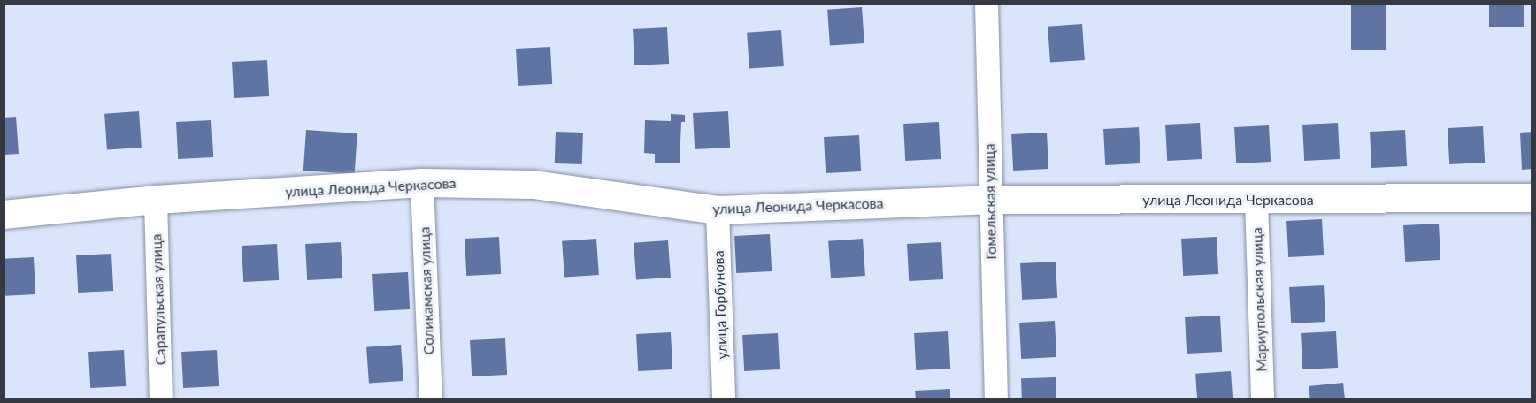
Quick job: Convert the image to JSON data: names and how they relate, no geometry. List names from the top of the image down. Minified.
{"streets":{"street":["улица Леонида Черкасова","Гомельская улица","Соликамская улица","Сарапульская улица","Мариупольская улица","улица Горбунова"]},"crossings":[["улица Леонида Черкасова","Гомельская улица"],["улица Леонида Черкасова","Соликамская улица"],["улица Леонида Черкасова","Сарапульская улица"],["улица Леонида Черкасова","Мариупольская улица"],["улица Леонида Черкасова","улица Горбунова"]]}
